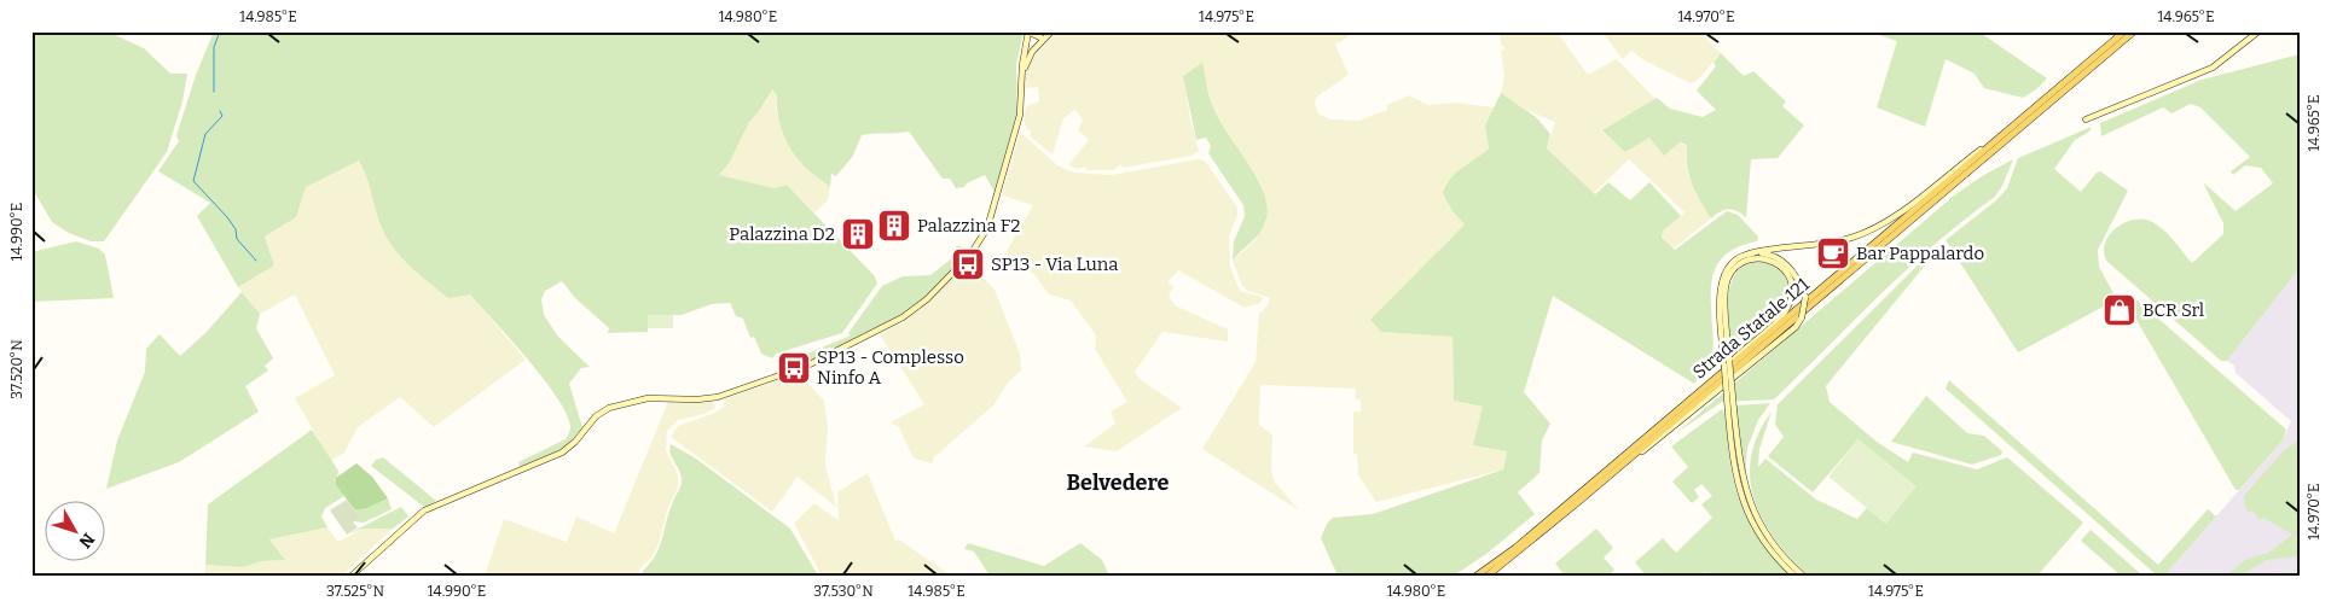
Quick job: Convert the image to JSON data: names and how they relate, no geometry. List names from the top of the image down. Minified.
{"streets":{"main road":["Strada Statale 121"]},"districts":["Belvedere"],"places":{"building":["Palazzina F2","Palazzina D2"],"cafe":["Bar Pappalardo"],"bus stop":["SP13 - Via Luna","SP13 - Complesso Ninfo A"],"shop":["BCR Srl"]},"north":"bottom right","coordinates":["14.985°E","14.980°E","14.975°E","14.970°E","14.965°E","14.990°E","37.520°N","37.525°N","37.530°N"]}
